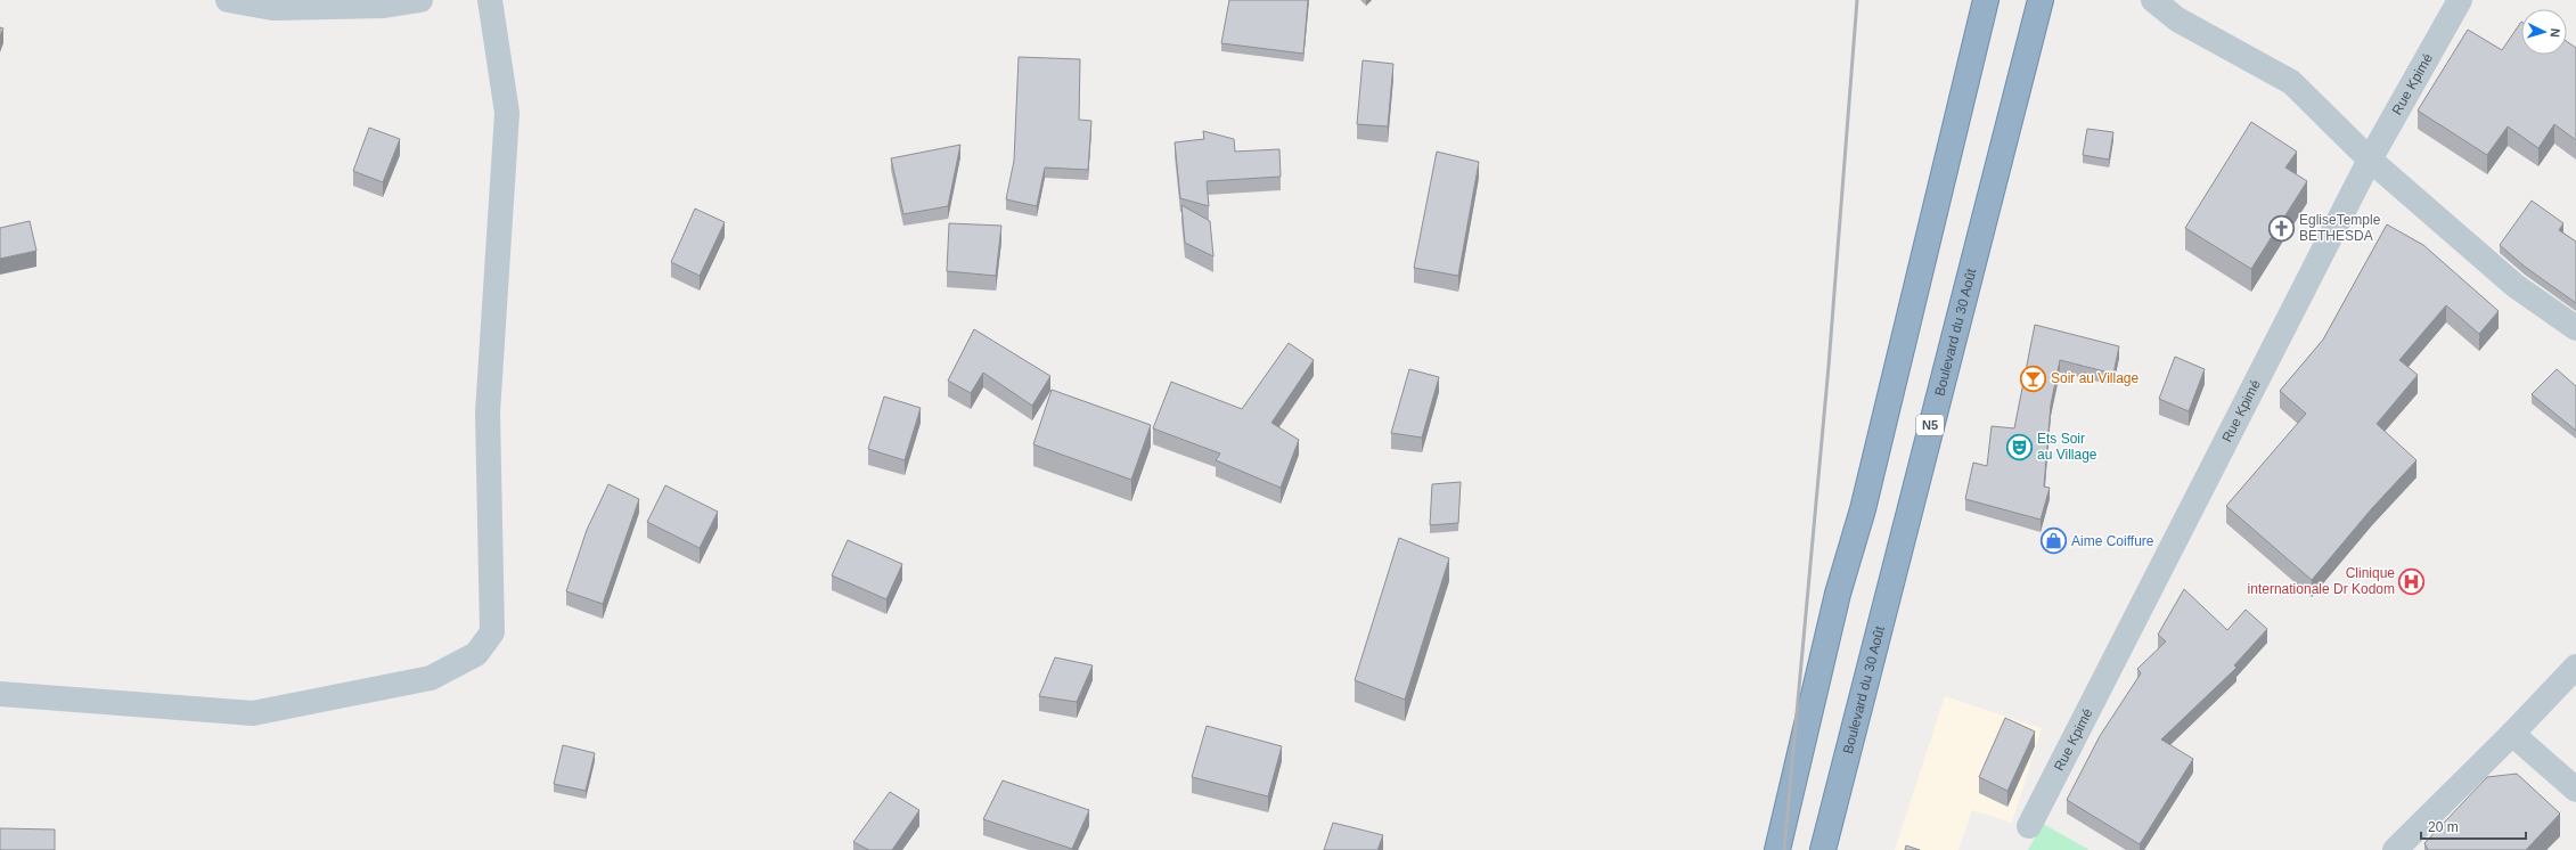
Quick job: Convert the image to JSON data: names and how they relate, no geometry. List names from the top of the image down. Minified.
{"streets":{"highway":["Boulevard du 30 Août","N5"],"street":["Rue Kpimé"]},"places":{"church":["EgliseTemple BETHESDA"],"bar":["Soir au Village"],"theatre":["Ets Soir au Village"],"shop":["Aime Coiffure"],"hospital":["Clinique internationale Dr Kodom"]},"scale_bar":"20 m","north":"right"}
